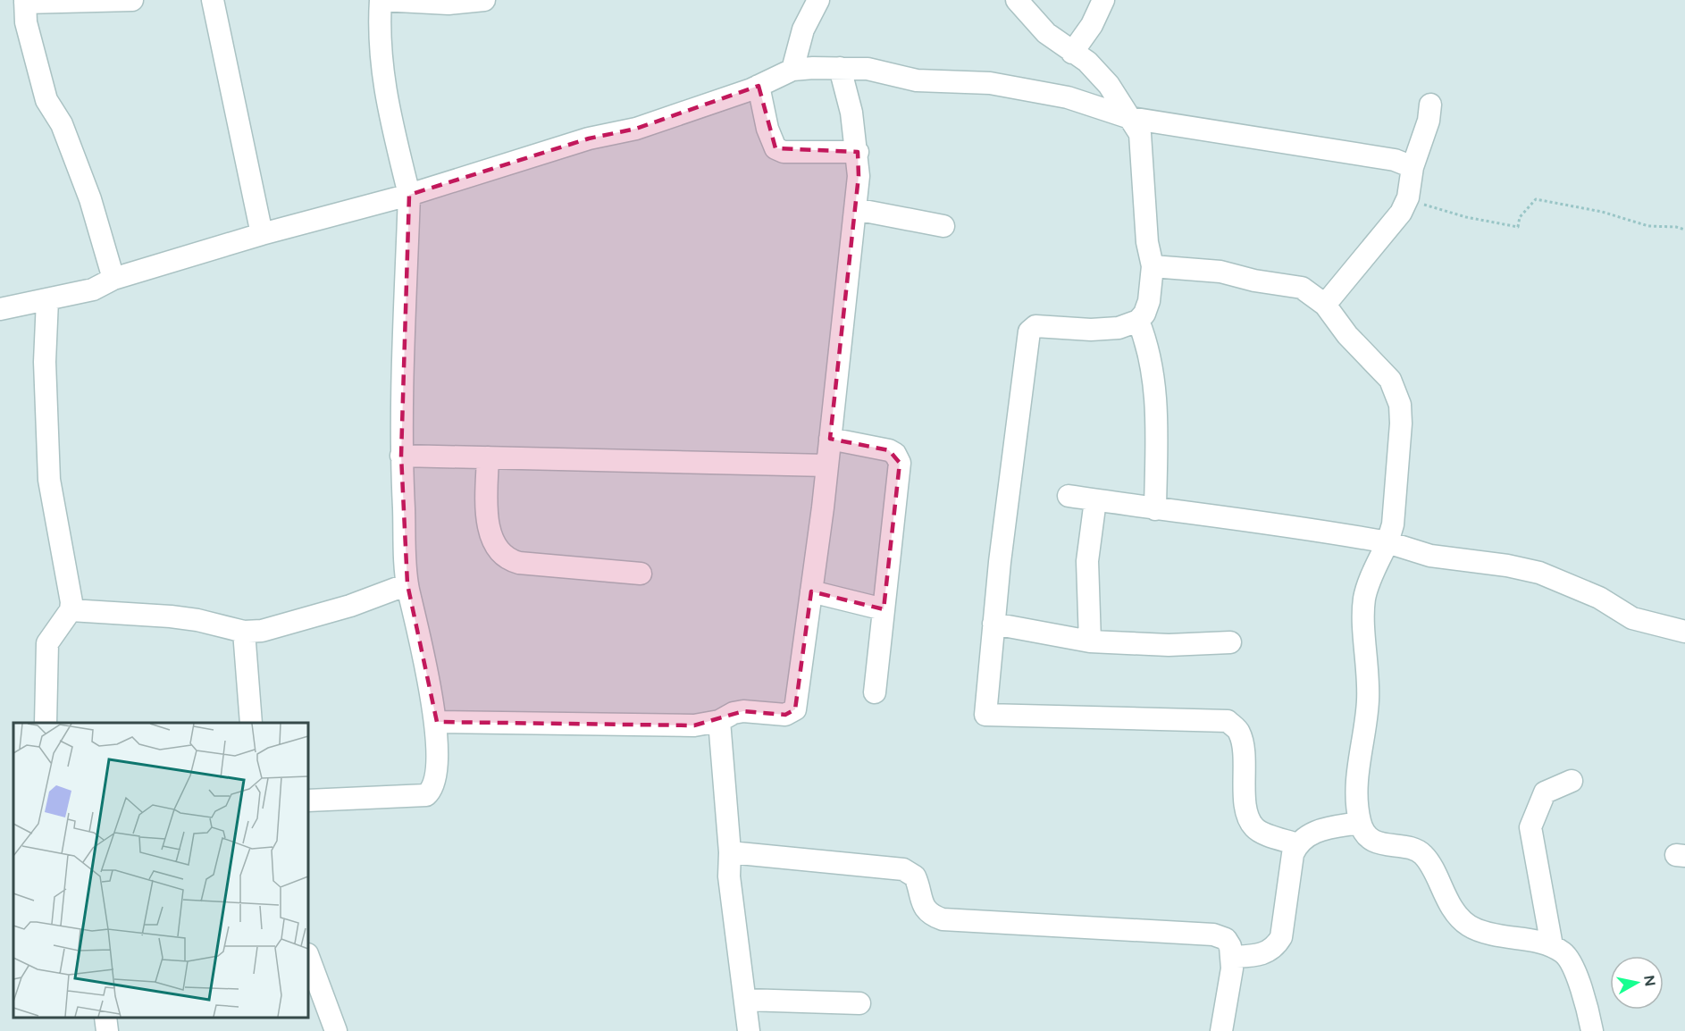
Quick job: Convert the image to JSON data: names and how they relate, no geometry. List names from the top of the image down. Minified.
{"north":"right"}
